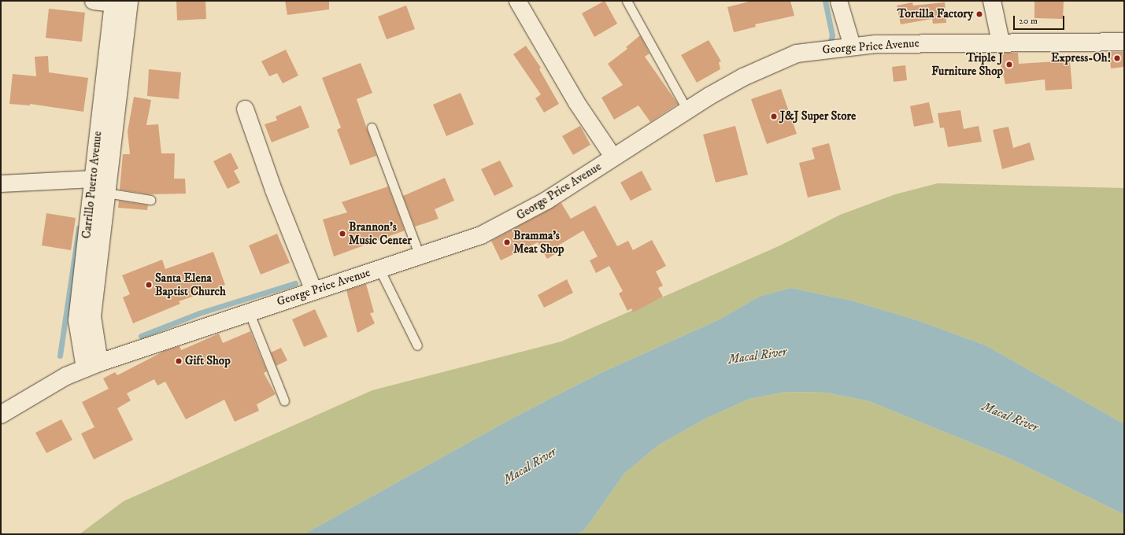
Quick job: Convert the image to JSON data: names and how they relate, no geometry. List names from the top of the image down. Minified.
{"streets":{"main road":["George Price Avenue","Carrillo Puerto Avenue"]},"crossings":[["George Price Avenue","Carrillo Puerto Avenue"]],"water":["Macal River"],"places":["Tortilla Factory","Express-Oh!","Triple J Furniture Shop","J&J Super Store","Brannon's Music Center","Bramma's Meat Shop","Santa Elena Baptist Church","Gift Shop"],"scale_bar":"20 m"}
